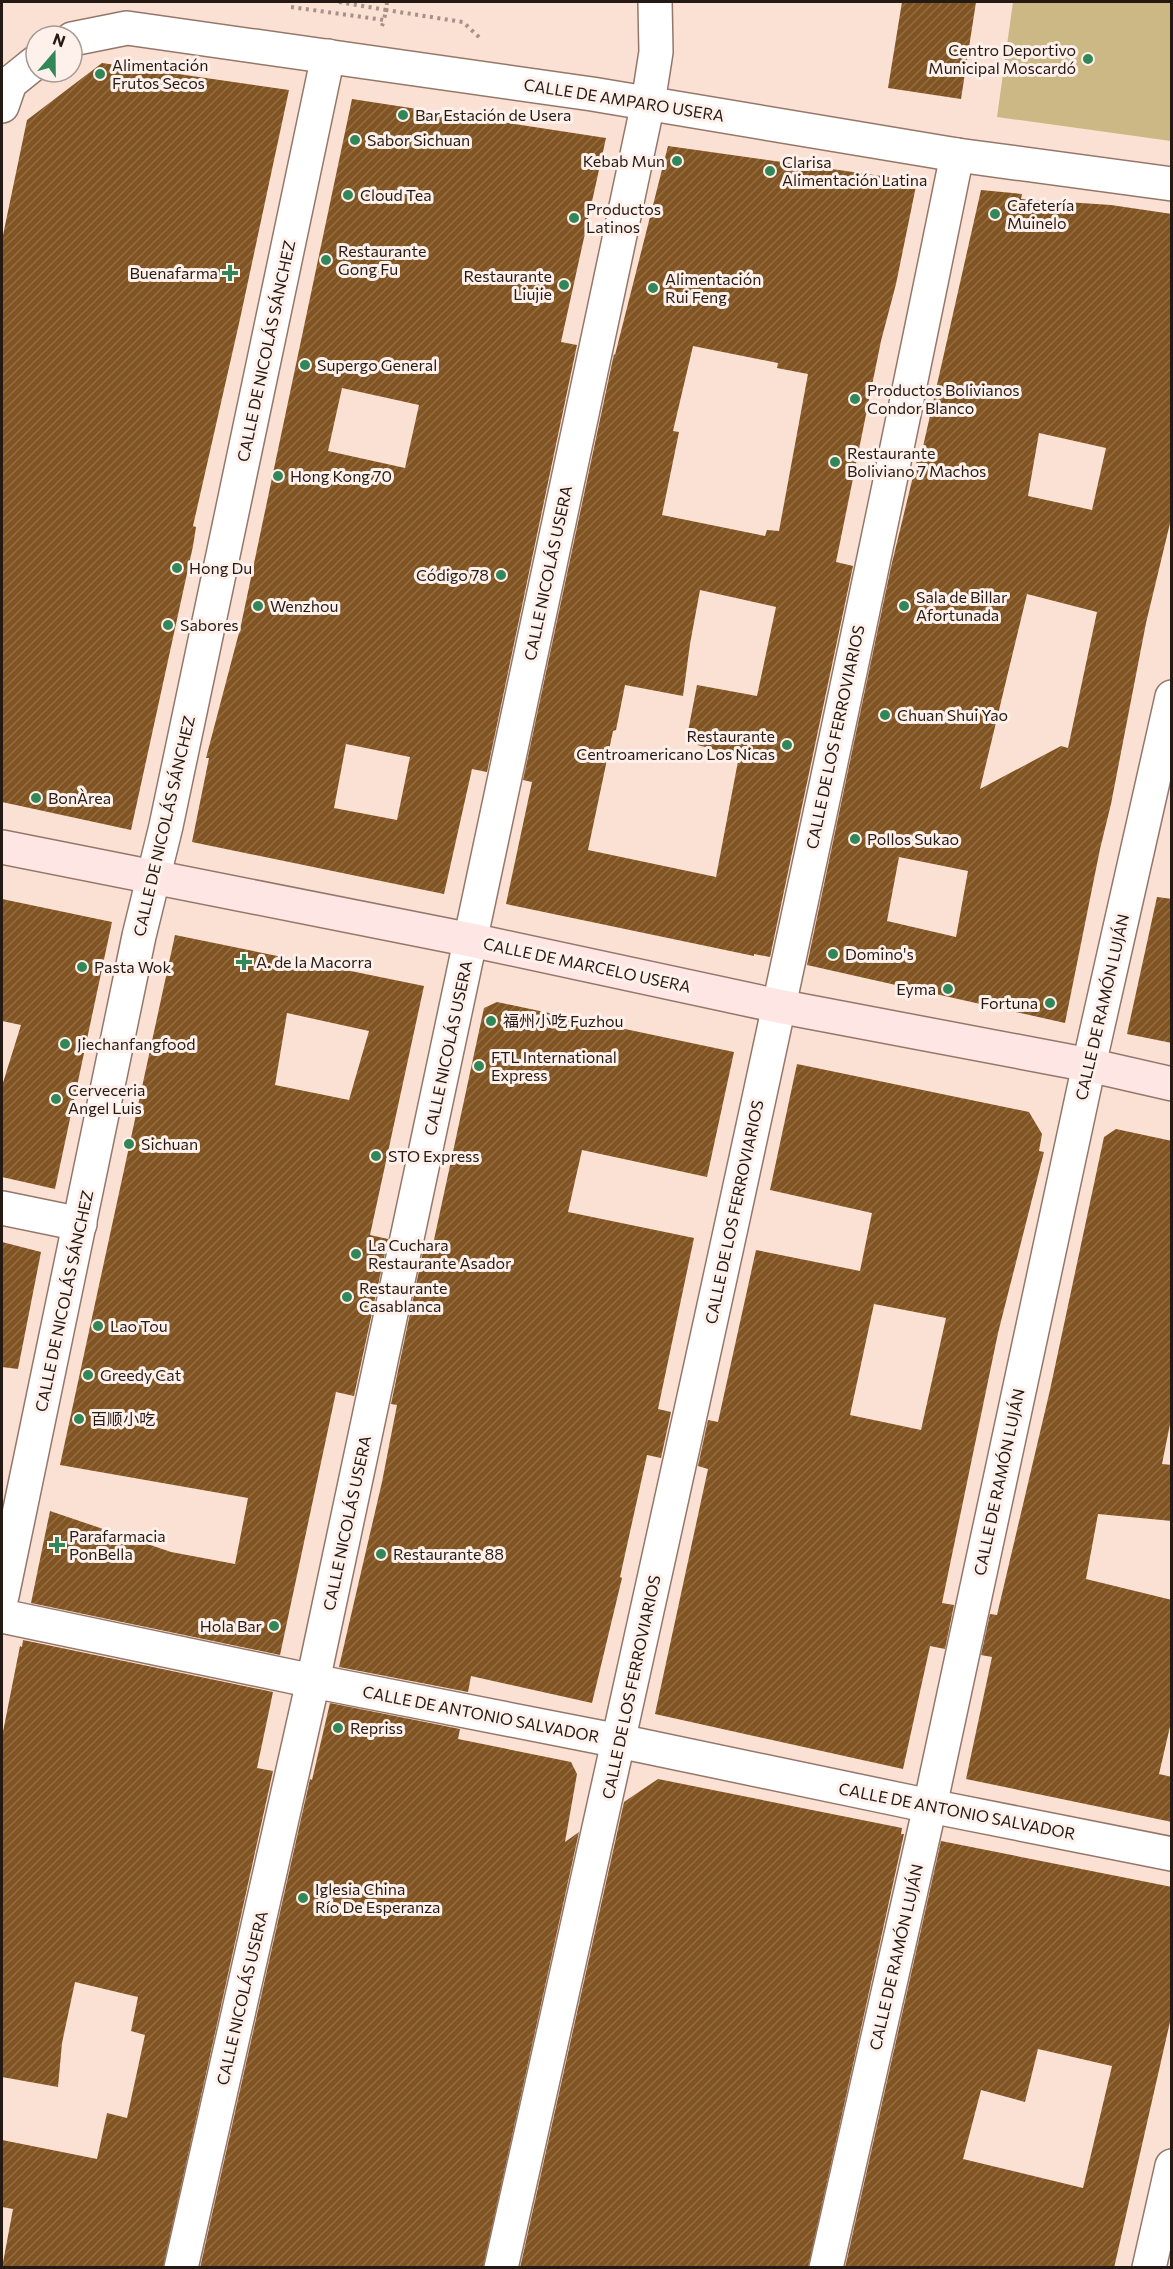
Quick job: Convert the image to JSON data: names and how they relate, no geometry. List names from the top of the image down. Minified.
{"streets":{"main road":["CALLE DE MARCELO USERA"],"street":["CALLE DE AMPARO USERA","CALLE DE NICOLÁS SÁNCHEZ","CALLE NICOLÁS USERA","CALLE DE LOS FERROVIARIOS","CALLE DE RAMÓN LUJÁN","CALLE DE ANTONIO SALVADOR"]},"crossings":[["CALLE DE AMPARO USERA","CALLE DE NICOLÁS SÁNCHEZ"],["CALLE DE AMPARO USERA","CALLE NICOLÁS USERA"],["CALLE DE AMPARO USERA","CALLE DE LOS FERROVIARIOS"],["CALLE DE NICOLÁS SÁNCHEZ","CALLE DE MARCELO USERA"],["CALLE NICOLÁS USERA","CALLE DE MARCELO USERA"],["CALLE NICOLÁS USERA","CALLE DE ANTONIO SALVADOR"],["CALLE DE LOS FERROVIARIOS","CALLE DE MARCELO USERA"],["CALLE DE LOS FERROVIARIOS","CALLE DE ANTONIO SALVADOR"],["CALLE DE MARCELO USERA","CALLE DE RAMÓN LUJÁN"],["CALLE DE RAMÓN LUJÁN","CALLE DE ANTONIO SALVADOR"]],"places":{"other":["Centro Deportivo Municipal Moscardó","Alimentación Frutos Secos","Bar Estación de Usera","Sabor Sichuan","Kebab Mun","Clarisa Alimentación Latina","Cloud Tea","Cafetería Muinelo","Productos Latinos","Restaurante Gong Fu","Restaurante Liujie","Alimentación Rui Feng","Supergo General","Productos Bolivianos Condor Blanco","Restaurante Boliviano 7 Machos","Hong Kong 70","Hong Du","Código 78","Wenzhou","Sala de Billar Afortunada","Sabores","Chuan Shui Yao","Restaurante Centroamericano Los Nicas","BonÀrea","Pollos Sukao","Domino's","Pasta Wok","Eyma","Fortuna","福州小吃 Fuzhou","Jiechanfangfood","FTL International Express","Cerveceria Angel Luis","Sichuan","STO Express","La Cuchara Restaurante Asador","Restaurante Casablanca","Lao Tou","Greedy Cat","百顺小吃","Restaurante 88","Hola Bar","Repriss","Iglesia China Río De Esperanza"],"health":["Buenafarma","A. de la Macorra","Parafarmacia PonBella"]},"north":"top"}
